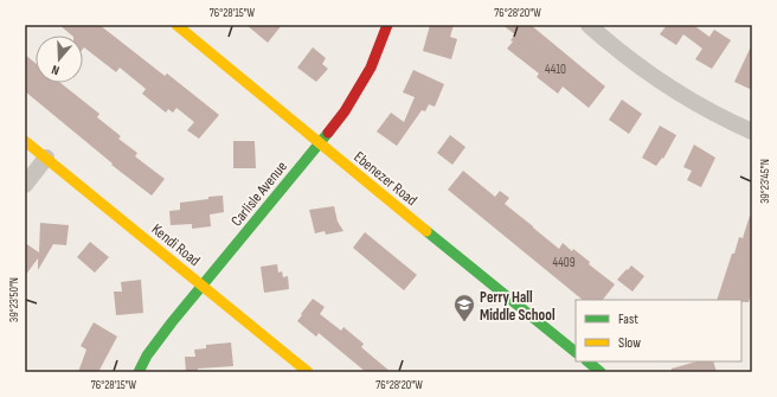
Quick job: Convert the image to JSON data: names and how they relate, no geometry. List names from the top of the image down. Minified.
{"streets":{"street":["Ebenezer Road","Carlisle Avenue","Kendi Road"]},"crossings":[["Ebenezer Road","Carlisle Avenue"],["Carlisle Avenue","Kendi Road"]],"places":{"school or university":["Perry Hall Middle School"]},"house_numbers":["4410","4409"],"legend":["Fast","Slow"],"north":"bottom","coordinates":["76°28'15\"W","76°28'20\"W","39°23'45\"N","39°23'50\"N"]}
